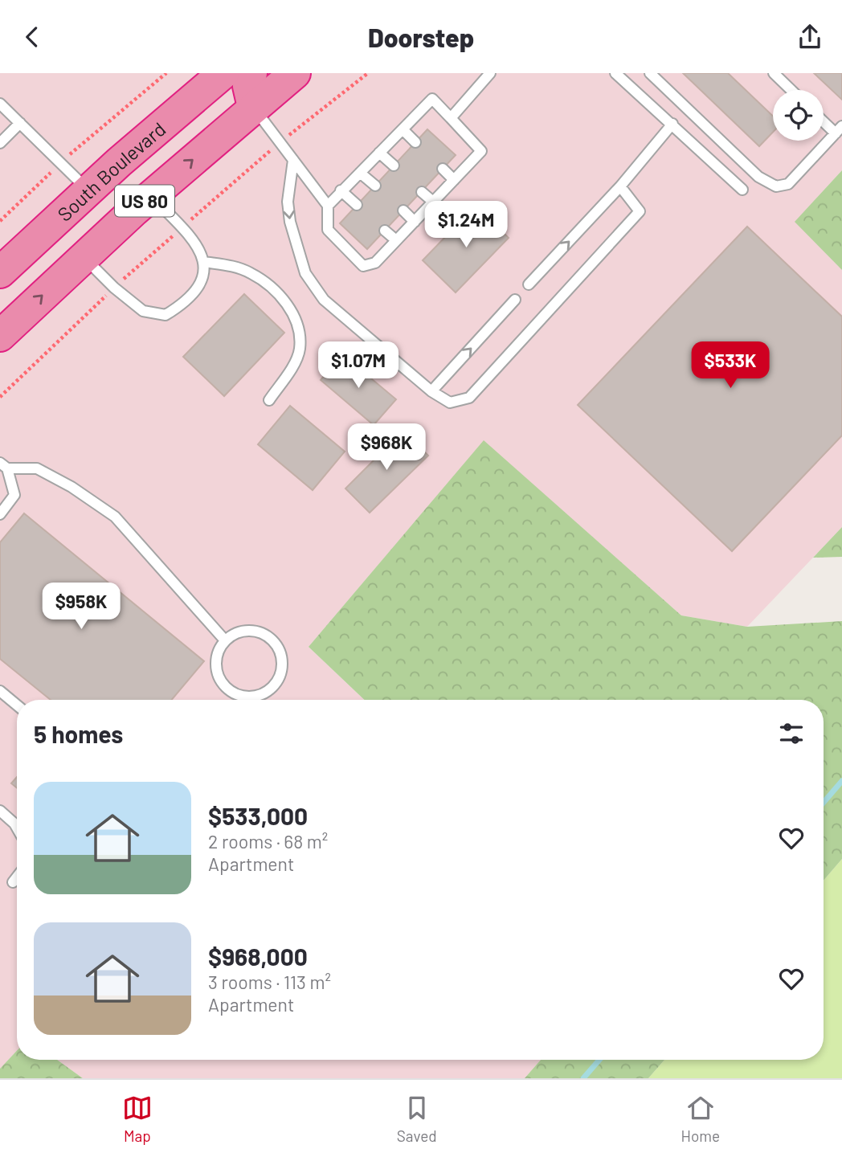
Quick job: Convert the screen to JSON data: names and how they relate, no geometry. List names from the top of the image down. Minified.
{"streets":{"highway":["South Boulevard","US 80"]},"page":{"header":"Doorstep","price":["$1.24M","$1.07M","$533K","$968K","$958K"],"heading":"5 homes","list":[{"name":"$533,000","note":"2 rooms · 68 m² · Apartment"},{"name":"$968,000","note":"3 rooms · 113 m² · Apartment"}],"tabs":["Map","Saved","Home"]}}
